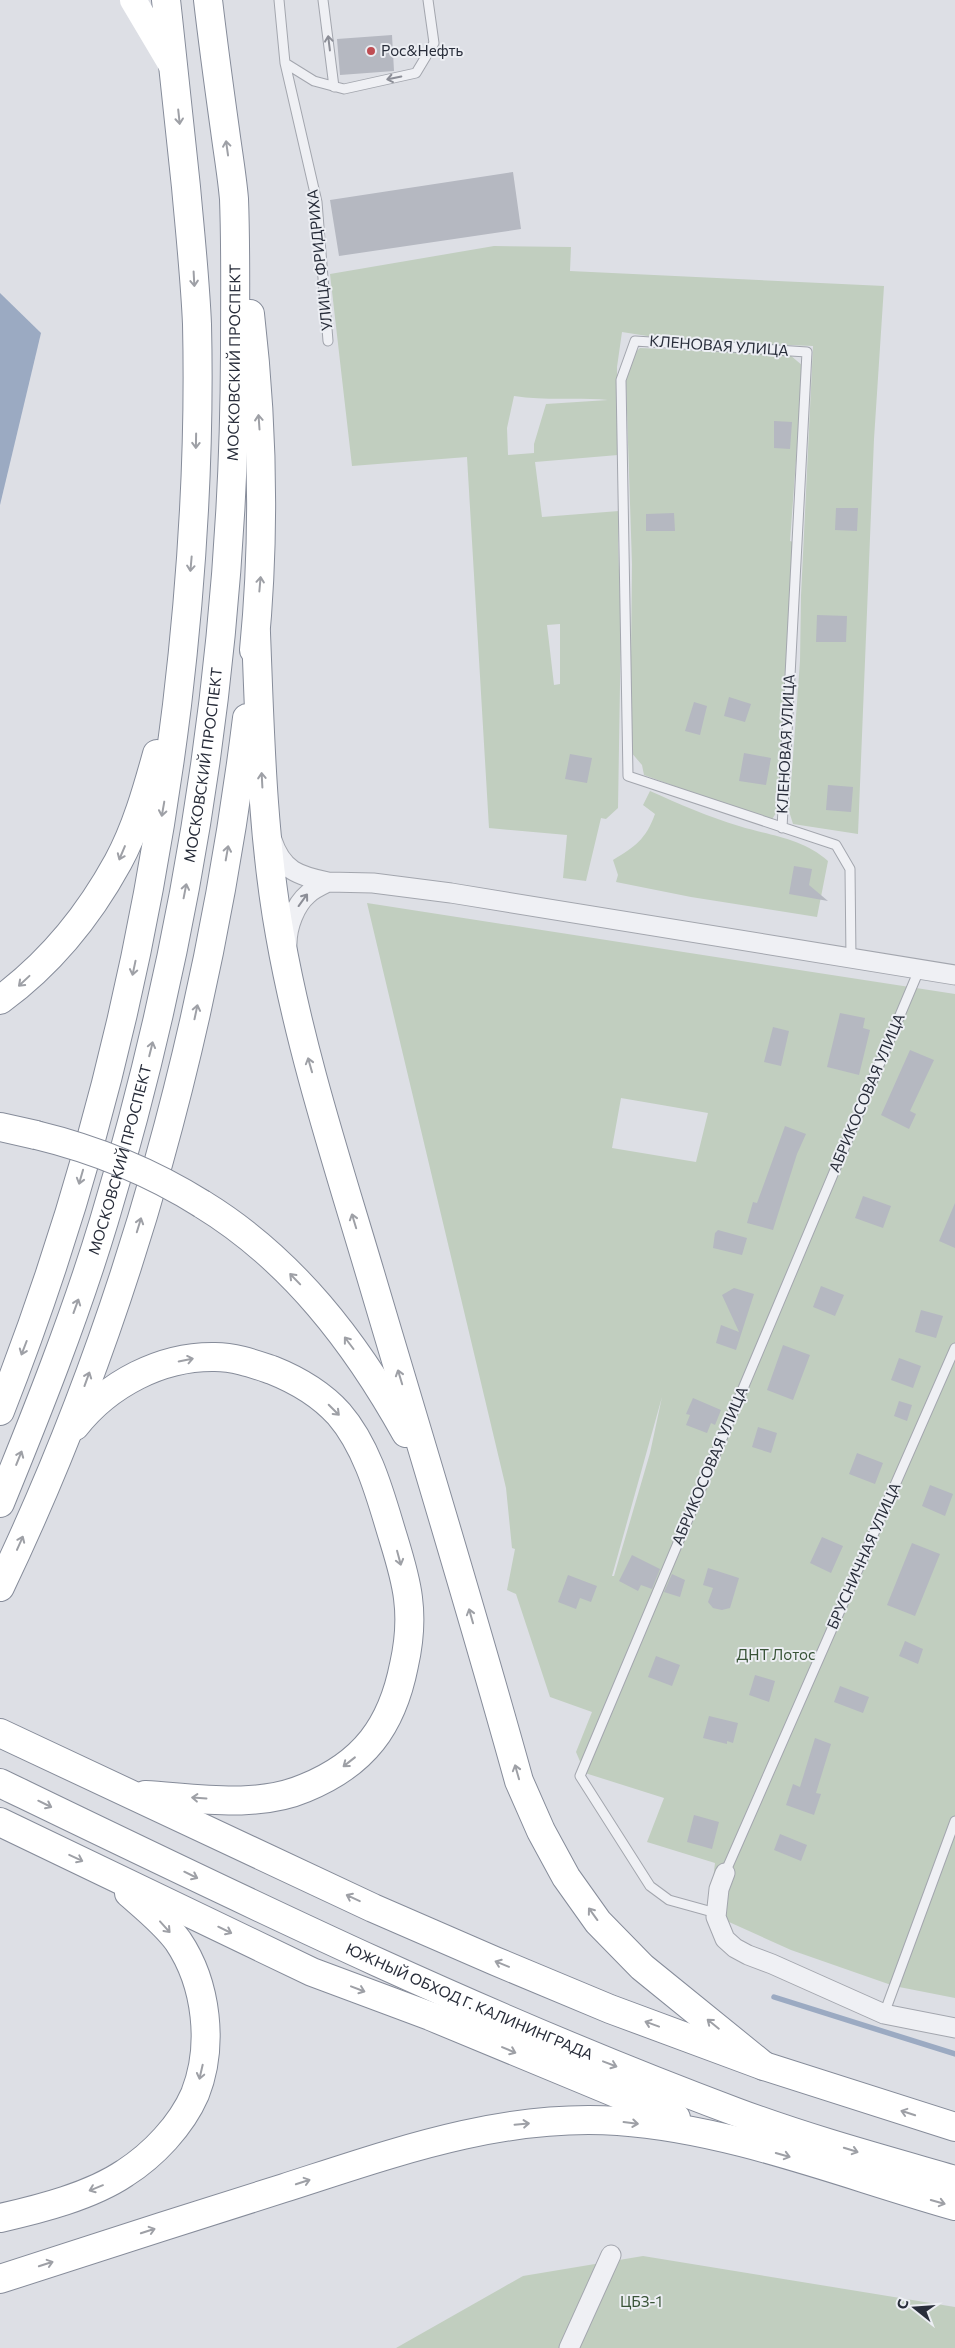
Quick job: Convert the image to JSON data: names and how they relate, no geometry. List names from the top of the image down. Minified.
{"streets":{"highway":["МОСКОВСКИЙ ПРОСПЕКТ","ЮЖНЫЙ ОБХОД Г. КАЛИНИНГРАДА"],"lane":["УЛИЦА ФРИДРИХА","КЛЕНОВАЯ УЛИЦА","АБРИКОСОВАЯ УЛИЦА","БРУСНИЧНАЯ УЛИЦА"]},"parks":["ДНТ Лотос","ЦБЗ-1"],"places":["Рос&Нефть"],"north":"left"}
